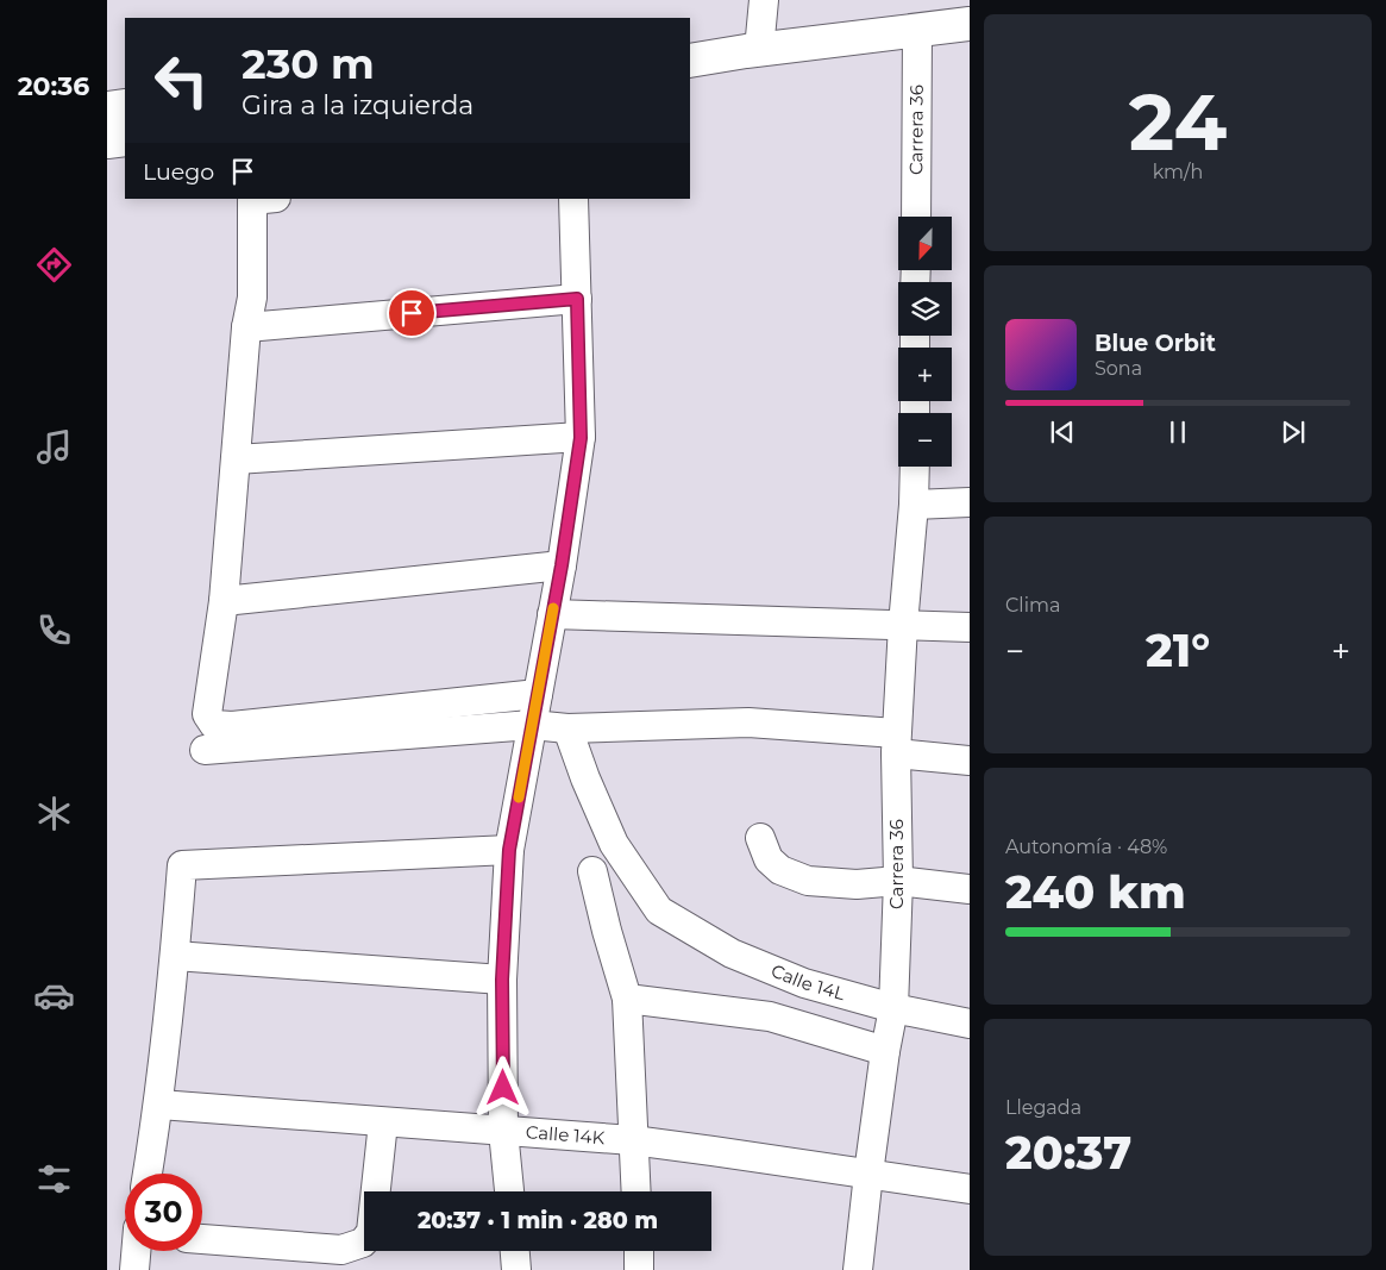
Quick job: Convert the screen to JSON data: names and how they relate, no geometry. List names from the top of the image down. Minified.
{"streets":{"street":["Carrera 36","Calle 14L","Calle 14K"]},"crossings":[["Carrera 36","Calle 14L"],["Carrera 36","Calle 14K"]],"north":"bottom","page":{"tabs":"20:36","tile":[["24","km/h"],"Clima",["Autonomía · 48%","240 km"],["Llegada","20:37"]],"turn":["230 m","Gira a la izquierda"],"then":"Luego","map_buttons":["+","−"],"song":["Blue Orbit","Sona"],"heat":["−","21°","+"],"limit":"30","trip":"20:37 · 1 min · 280 m"}}
